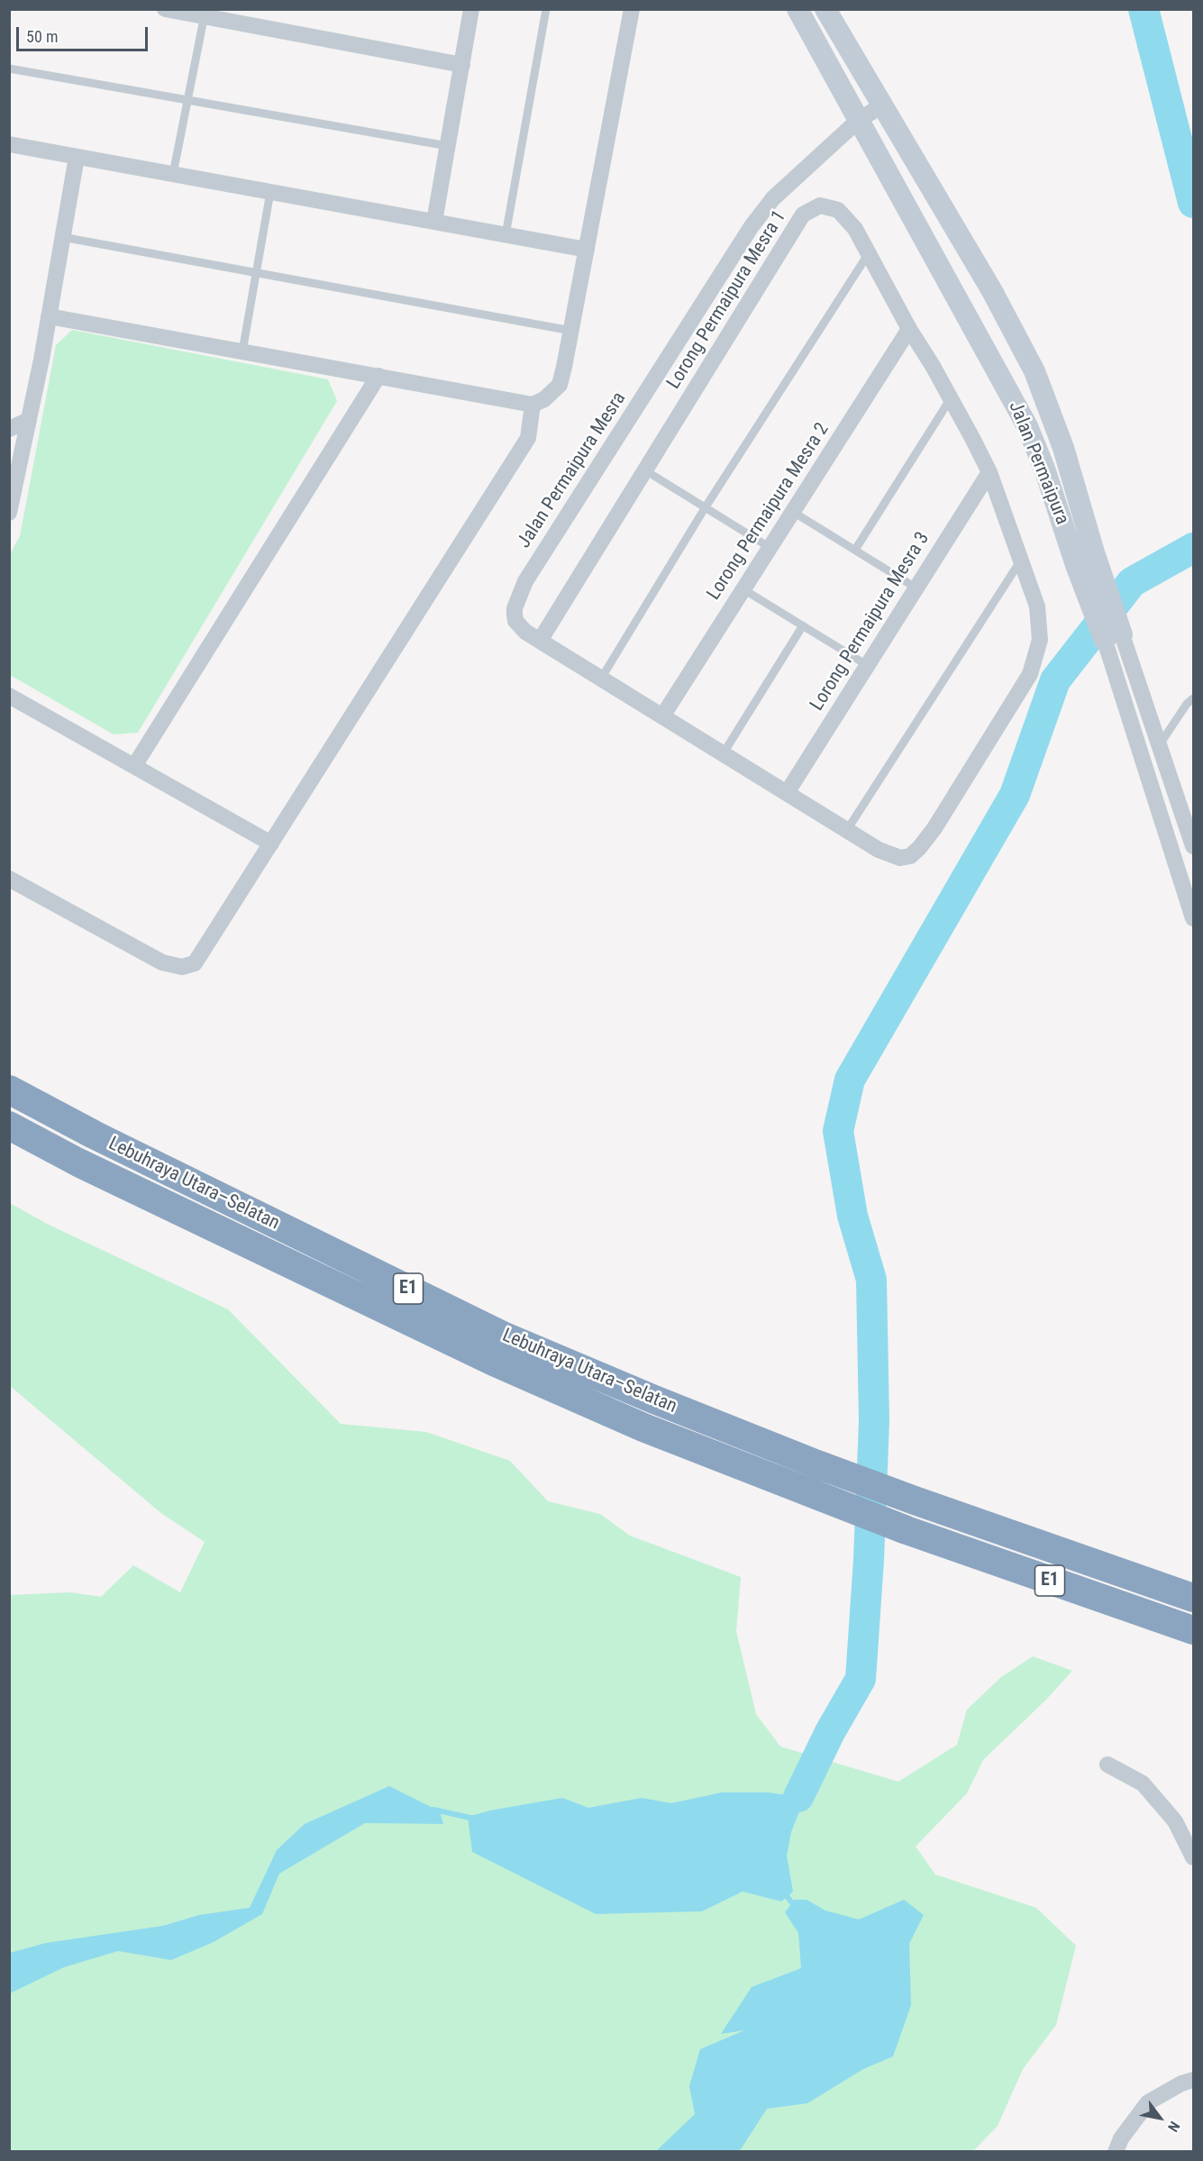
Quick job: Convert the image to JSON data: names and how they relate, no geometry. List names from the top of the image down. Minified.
{"streets":{"highway":["Lebuhraya Utara–Selatan","E1"],"main road":["Jalan Permaipura"],"street":["Lorong Permaipura Mesra 1","Jalan Permaipura Mesra","Lorong Permaipura Mesra 2","Lorong Permaipura Mesra 3"]},"crossings":[["Lorong Permaipura Mesra 1","Jalan Permaipura Mesra"],["Lorong Permaipura Mesra 1","Lorong Permaipura Mesra 2"],["Lorong Permaipura Mesra 1","Lorong Permaipura Mesra 3"],["Jalan Permaipura","Jalan Permaipura Mesra"],["Jalan Permaipura Mesra","Lorong Permaipura Mesra 2"],["Jalan Permaipura Mesra","Lorong Permaipura Mesra 3"]],"scale_bar":"50 m","north":"bottom right"}
